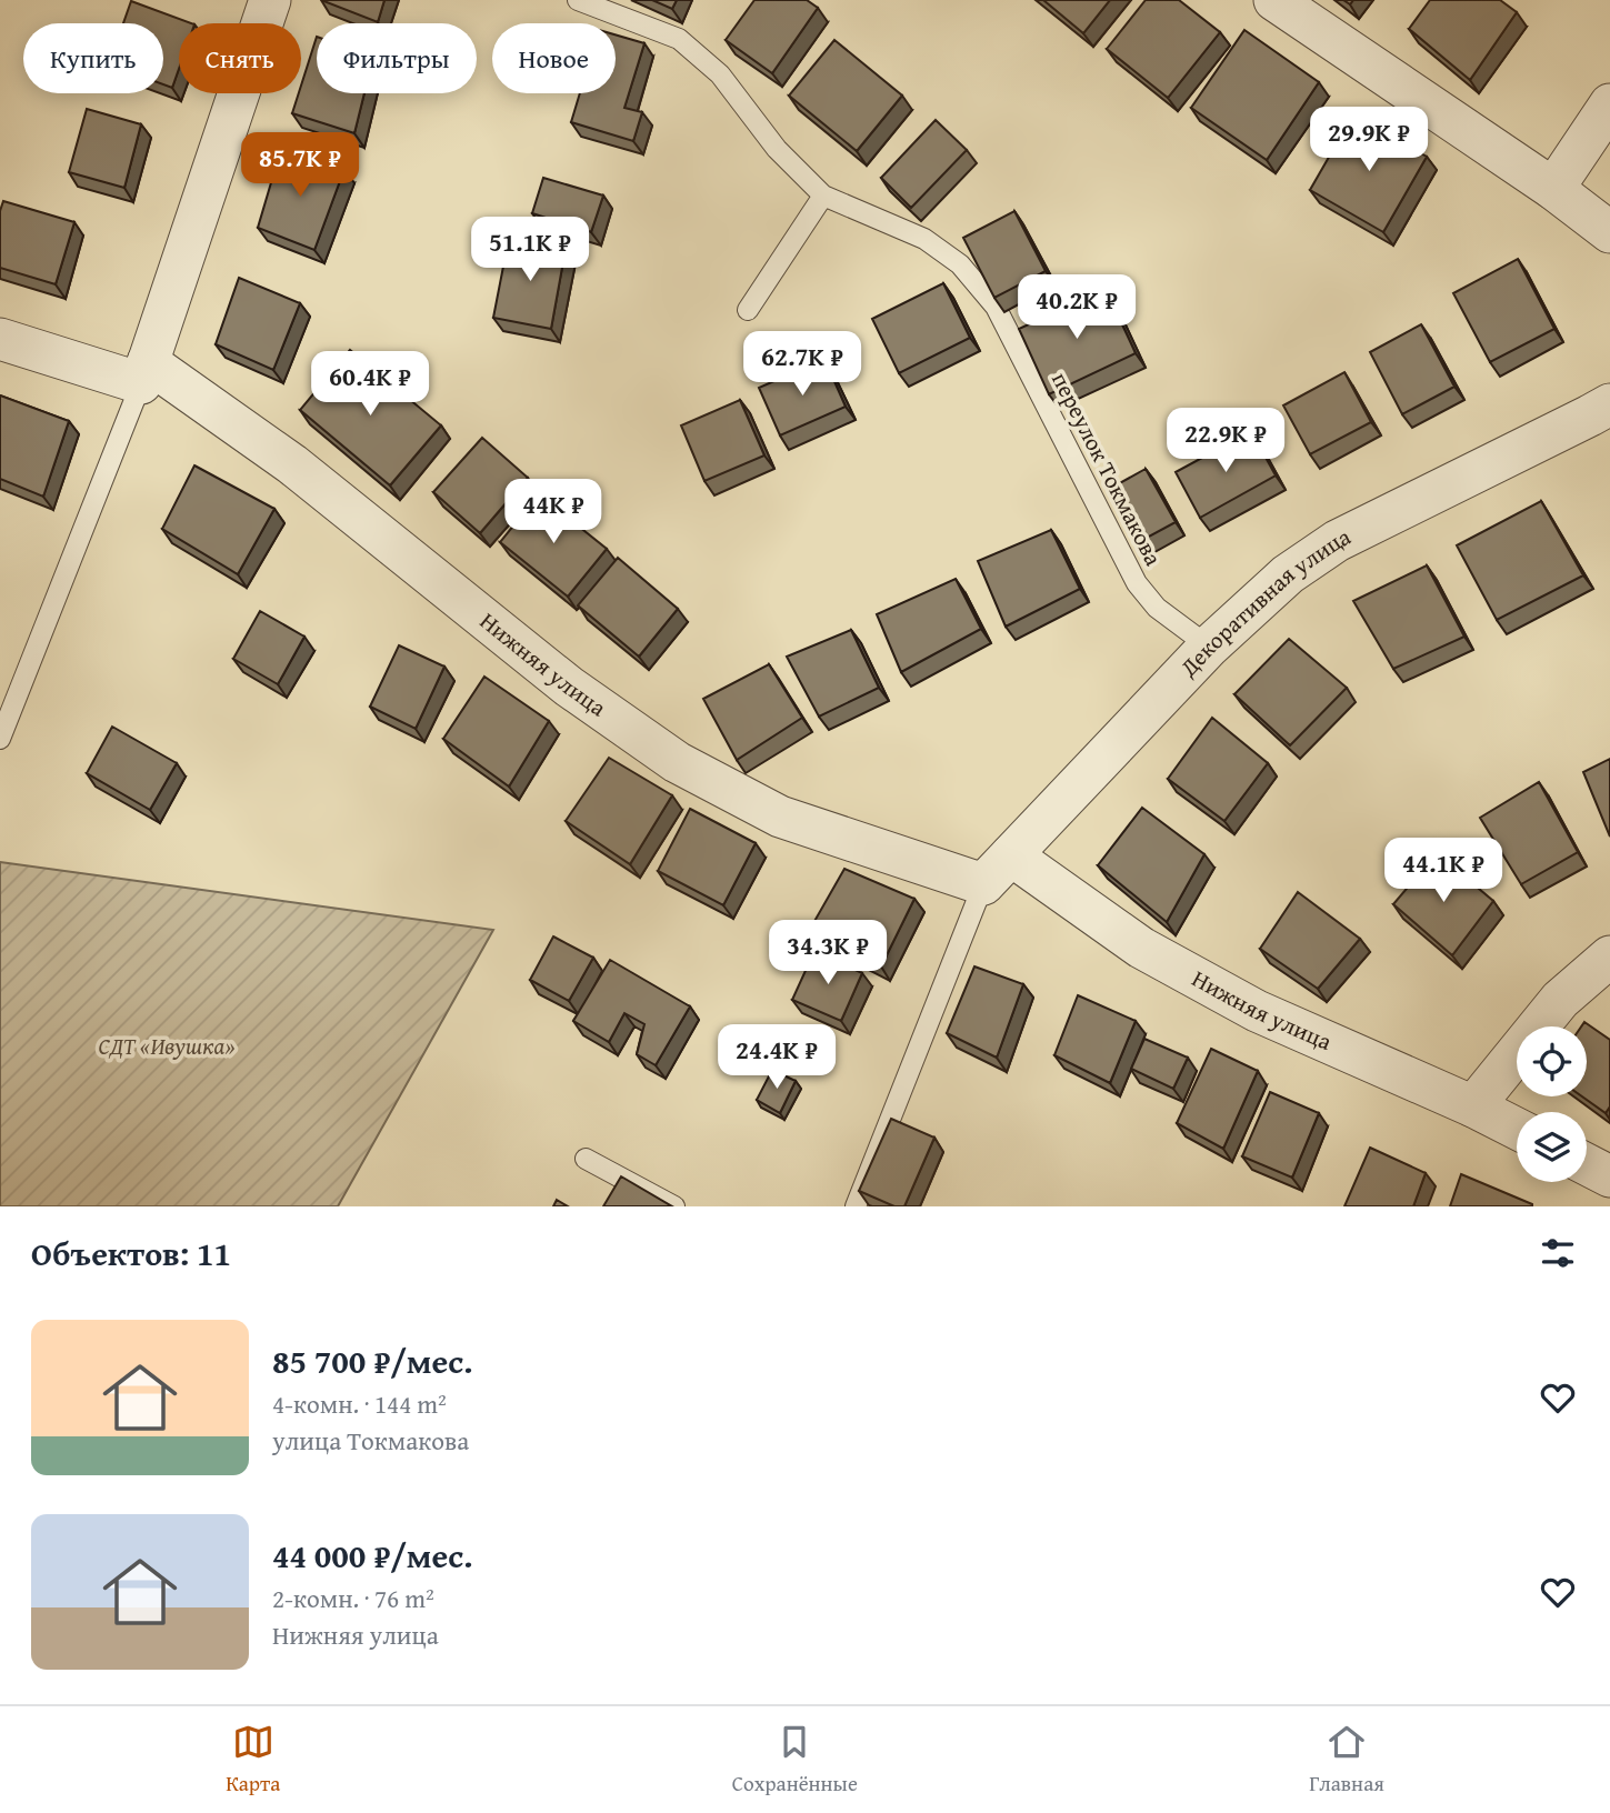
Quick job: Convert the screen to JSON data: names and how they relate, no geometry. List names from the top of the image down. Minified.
{"streets":{"street":["Декоративная улица","Нижняя улица"],"lane":["переулок Токмакова"]},"crossings":[["переулок Токмакова","Декоративная улица"],["Декоративная улица","Нижняя улица"]],"parks":["СДТ «Ивушка»"],"page":{"chip":["Купить","Снять","Фильтры","Новое"],"price":["29.9K ₽","85.7K ₽","51.1K ₽","40.2K ₽","62.7K ₽","60.4K ₽","22.9K ₽","44K ₽","44.1K ₽","34.3K ₽","24.4K ₽"],"heading":"Объектов: 11","list":[{"name":"85 700 ₽/мес.","note":"4-комн. · 144 m² · улица Токмакова"},{"name":"44 000 ₽/мес.","note":"2-комн. · 76 m² · Нижняя улица"}],"tabs":["Карта","Сохранённые","Главная"]}}
